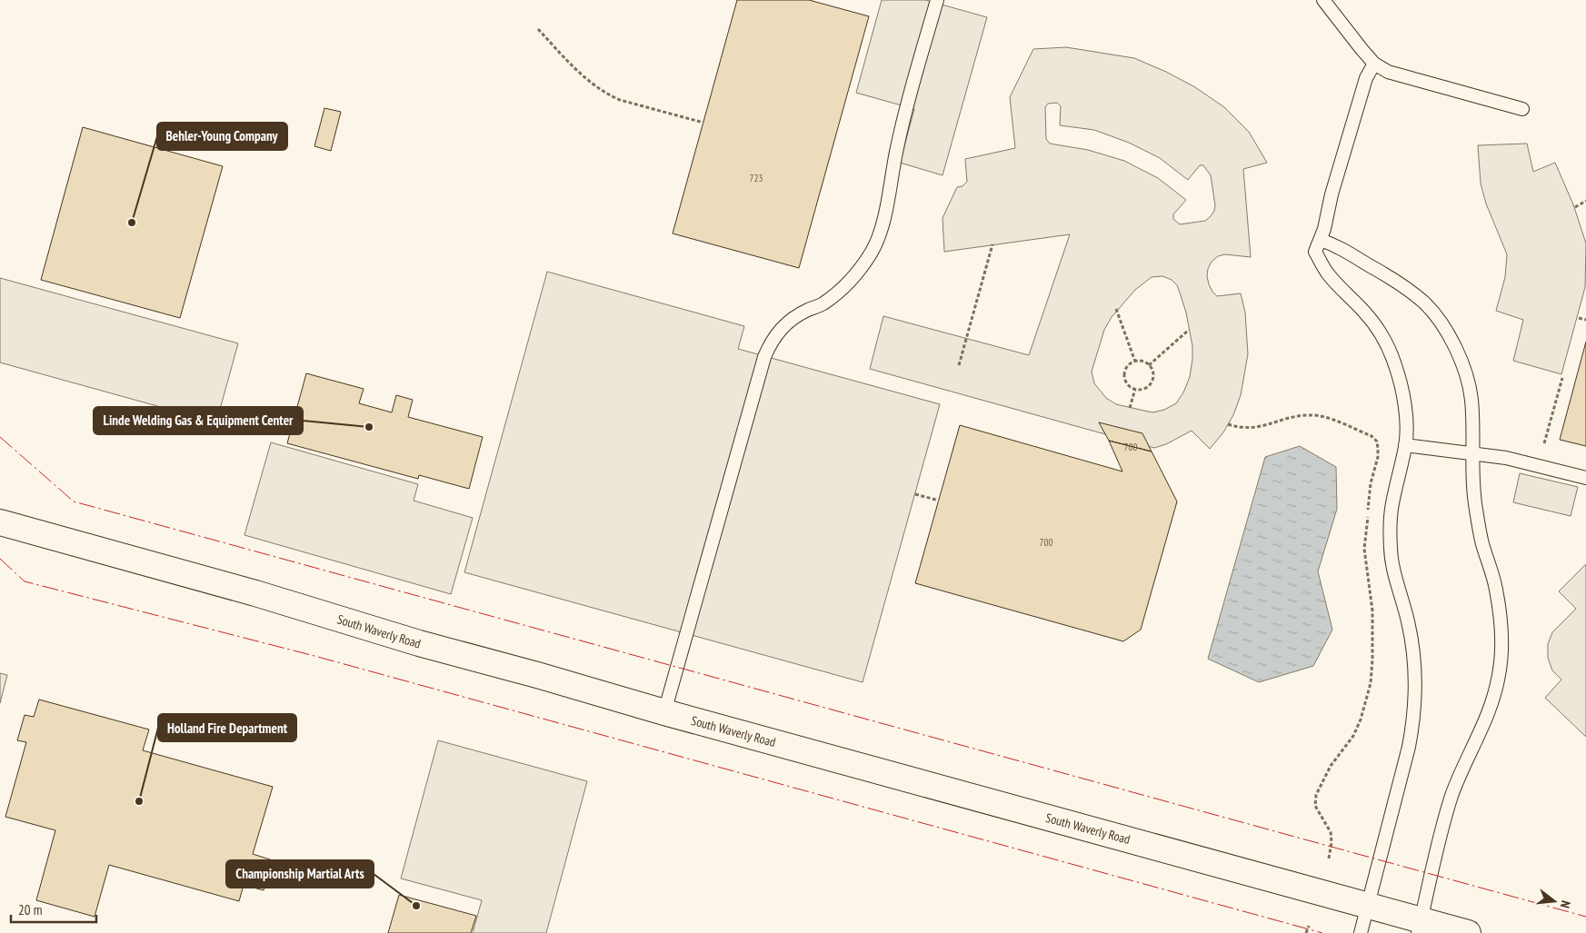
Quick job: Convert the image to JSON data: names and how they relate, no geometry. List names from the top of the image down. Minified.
{"streets":{"main road":["South Waverly Road"]},"places":["Behler-Young Company","Linde Welding Gas & Equipment Center","Holland Fire Department","Championship Martial Arts"],"house_numbers":["723","700","700"],"scale_bar":"20 m","north":"right"}
